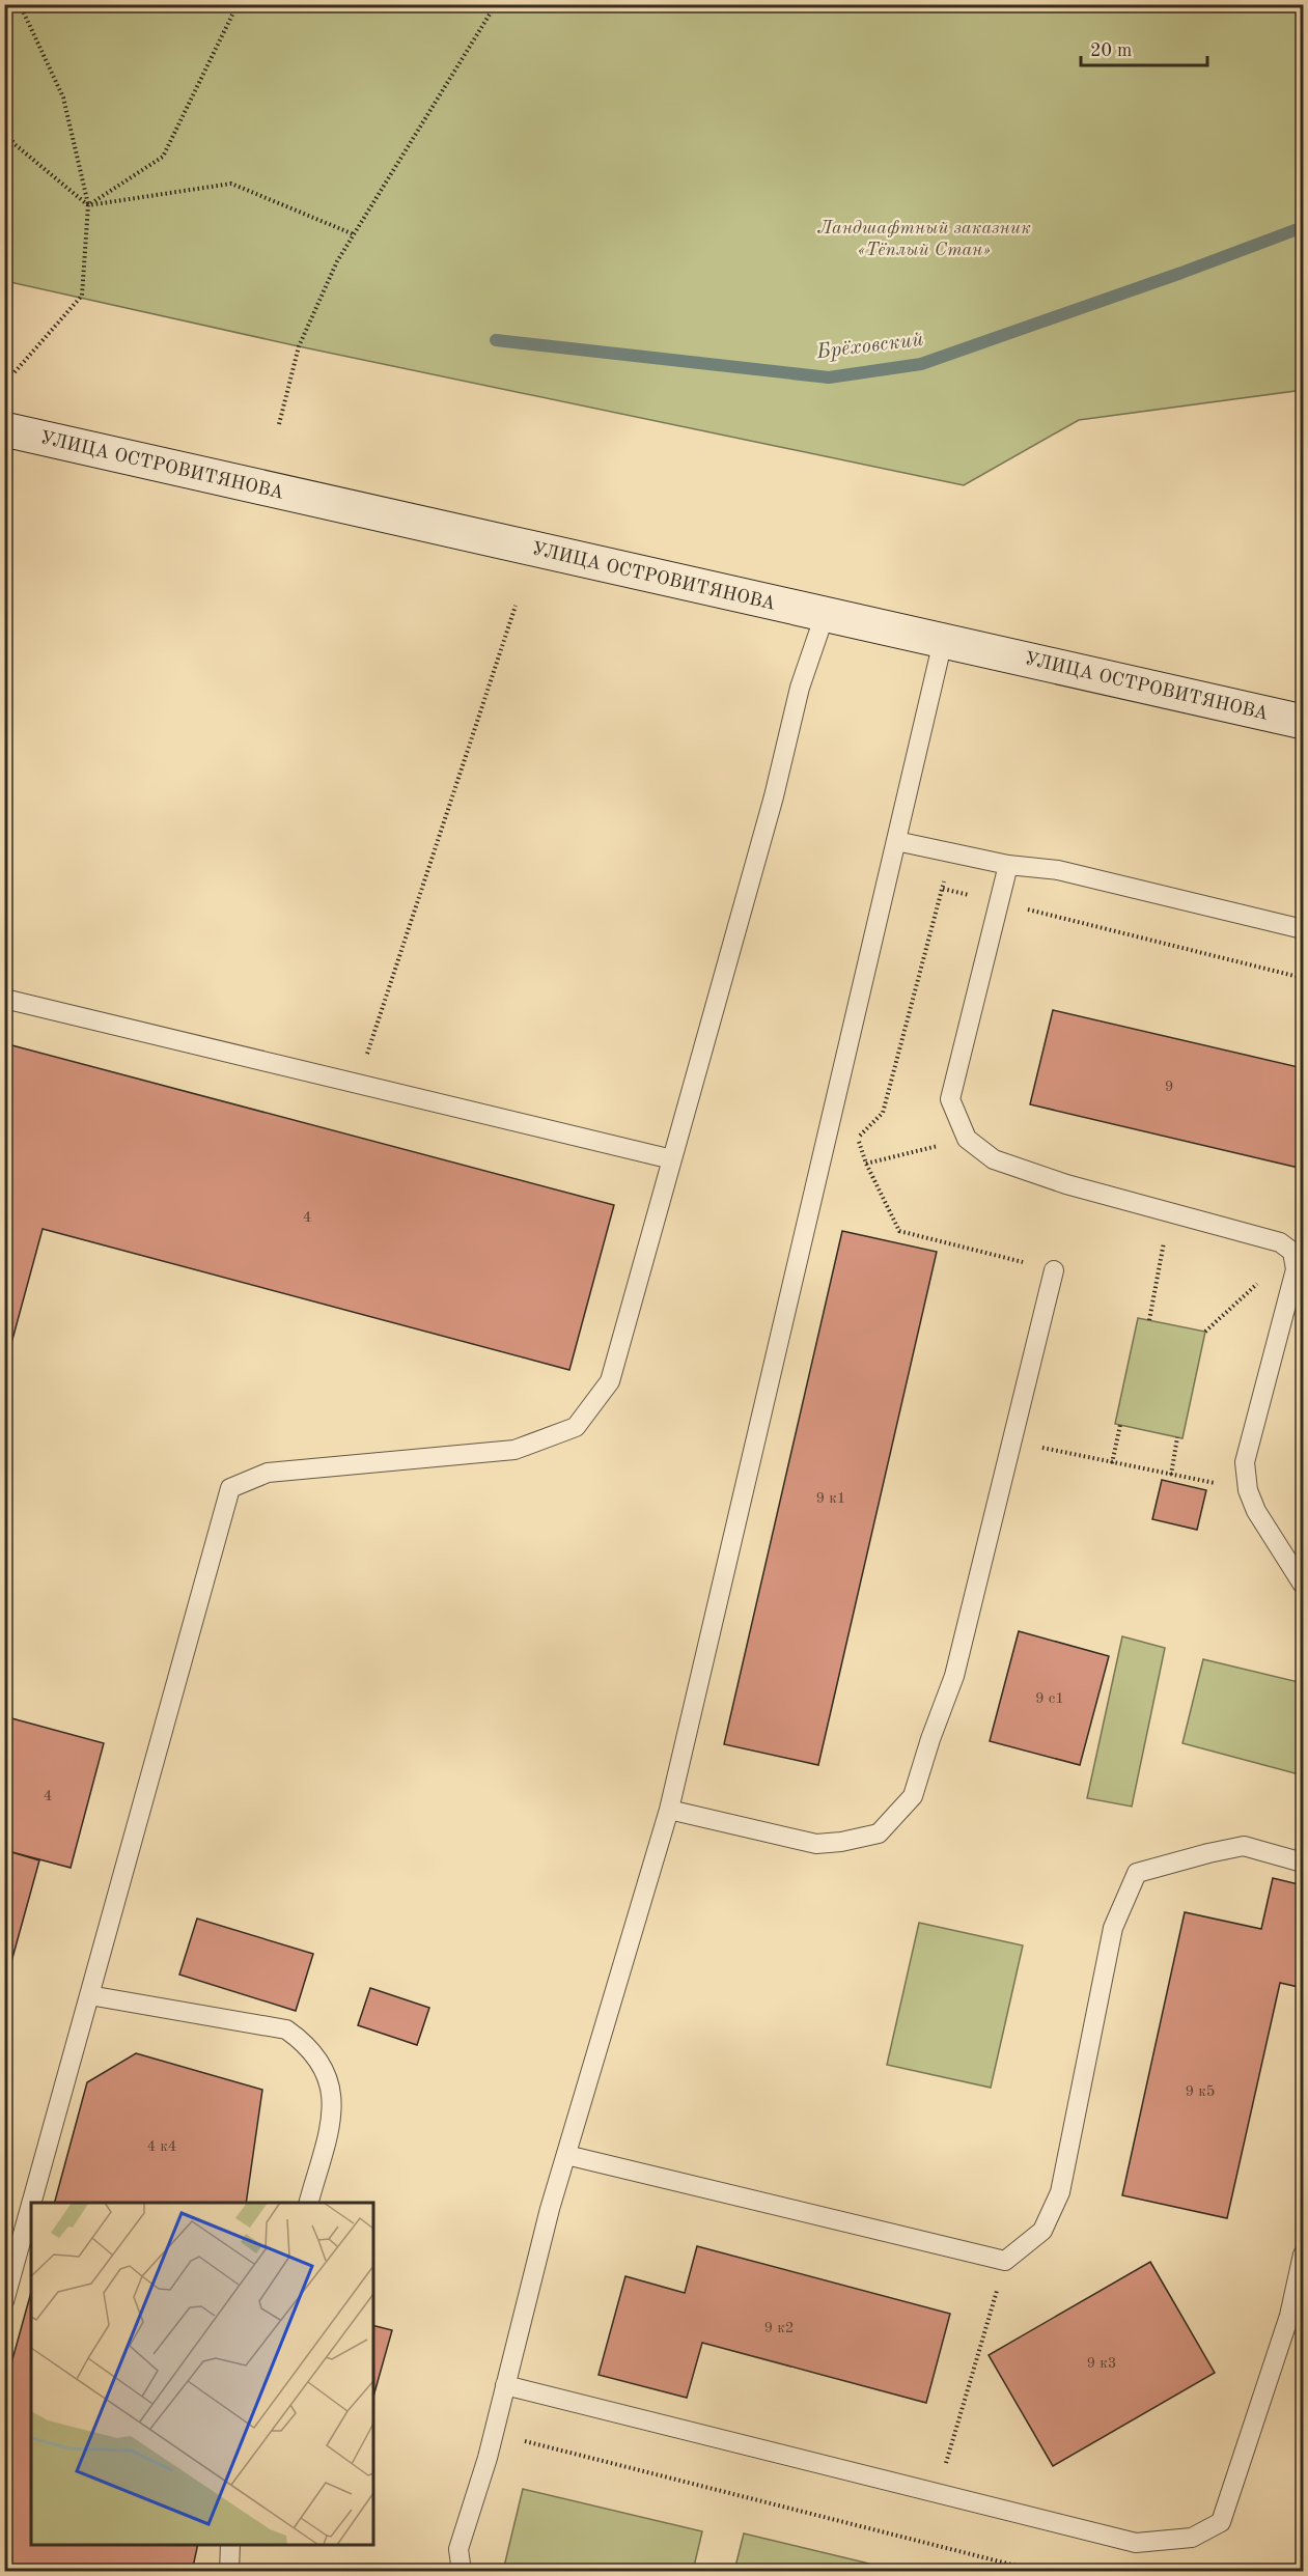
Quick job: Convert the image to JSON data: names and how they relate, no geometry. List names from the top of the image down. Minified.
{"streets":{"main road":["УЛИЦА ОСТРОВИТЯНОВА"]},"water":["Брёховский"],"parks":["Ландшафтный заказник «Тёплый Стан»"],"house_numbers":["9","4","9 к1","9 с1","4","9 к5","4 к4","9 к2","9 к3"],"scale_bar":"20 m"}
